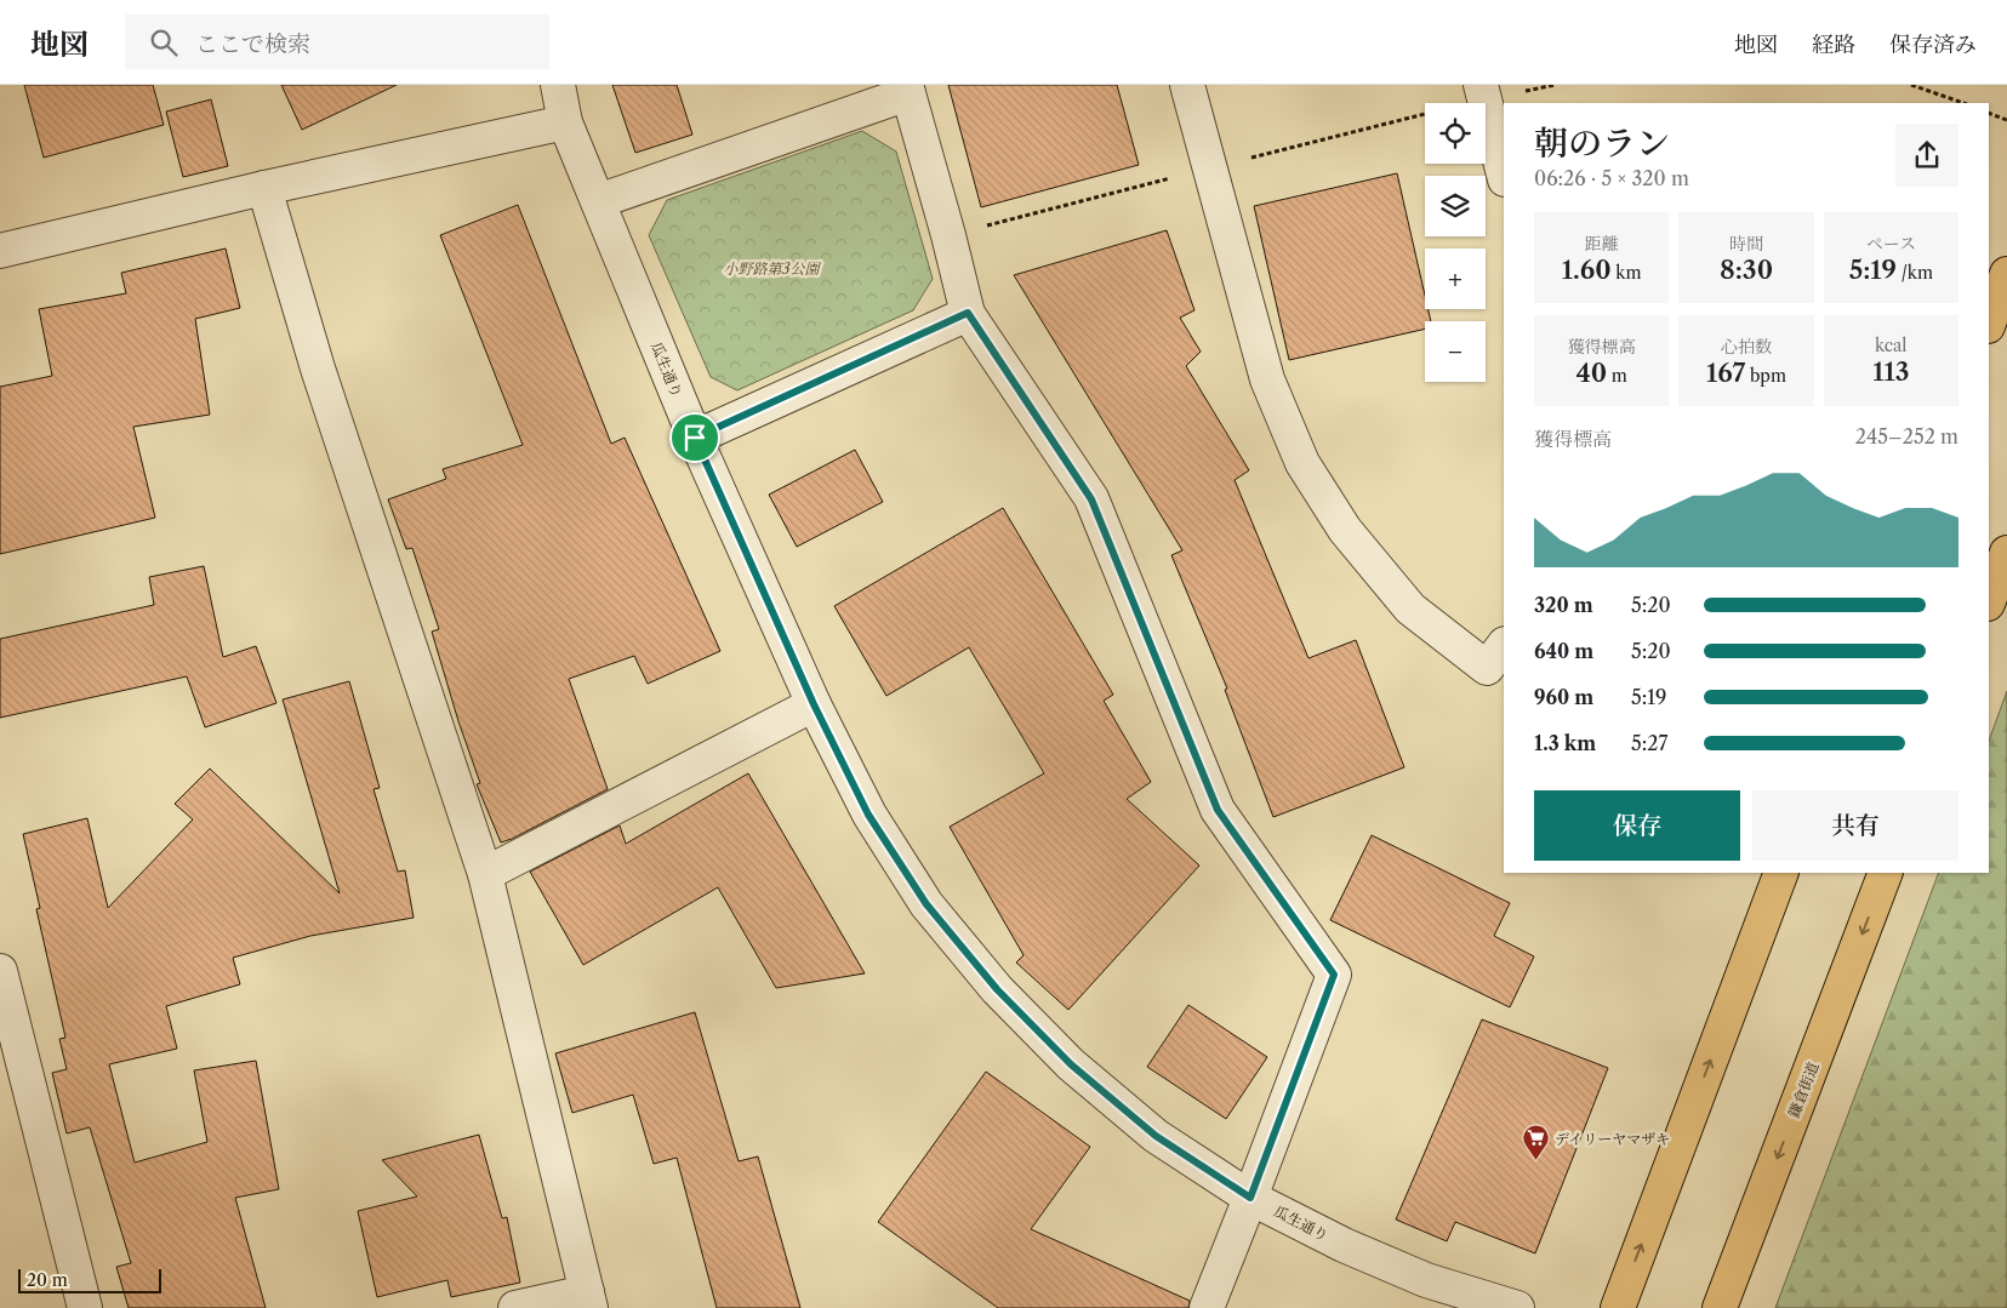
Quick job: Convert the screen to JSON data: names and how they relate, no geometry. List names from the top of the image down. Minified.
{"streets":{"main road":["鎌倉街道"],"street":["瓜生通り"]},"parks":["小野路第3公園"],"places":{"supermarket":["デイリーヤマザキ"]},"scale_bar":"20 m","page":{"header":"地図","search":"ここで検索","nav":["地図","経路","保存済み"],"map_buttons":["+","−"],"heading":["朝のラン","06:26 · 5 × 320 m"],"stats":[["距離","1.60 km"],["時間","8:30"],["ペース","5:19 /km"],["獲得標高","40 m"],["心拍数","167 bpm"],["kcal","113"]],"chart":["獲得標高","245–252 m"],"list":[{"name":"320 m","note":"5:20"},{"name":"640 m","note":"5:20"},{"name":"960 m","note":"5:19"},{"name":"1.3 km","note":"5:27"}],"buttons":["保存","共有"],"scale":"20 m"}}
